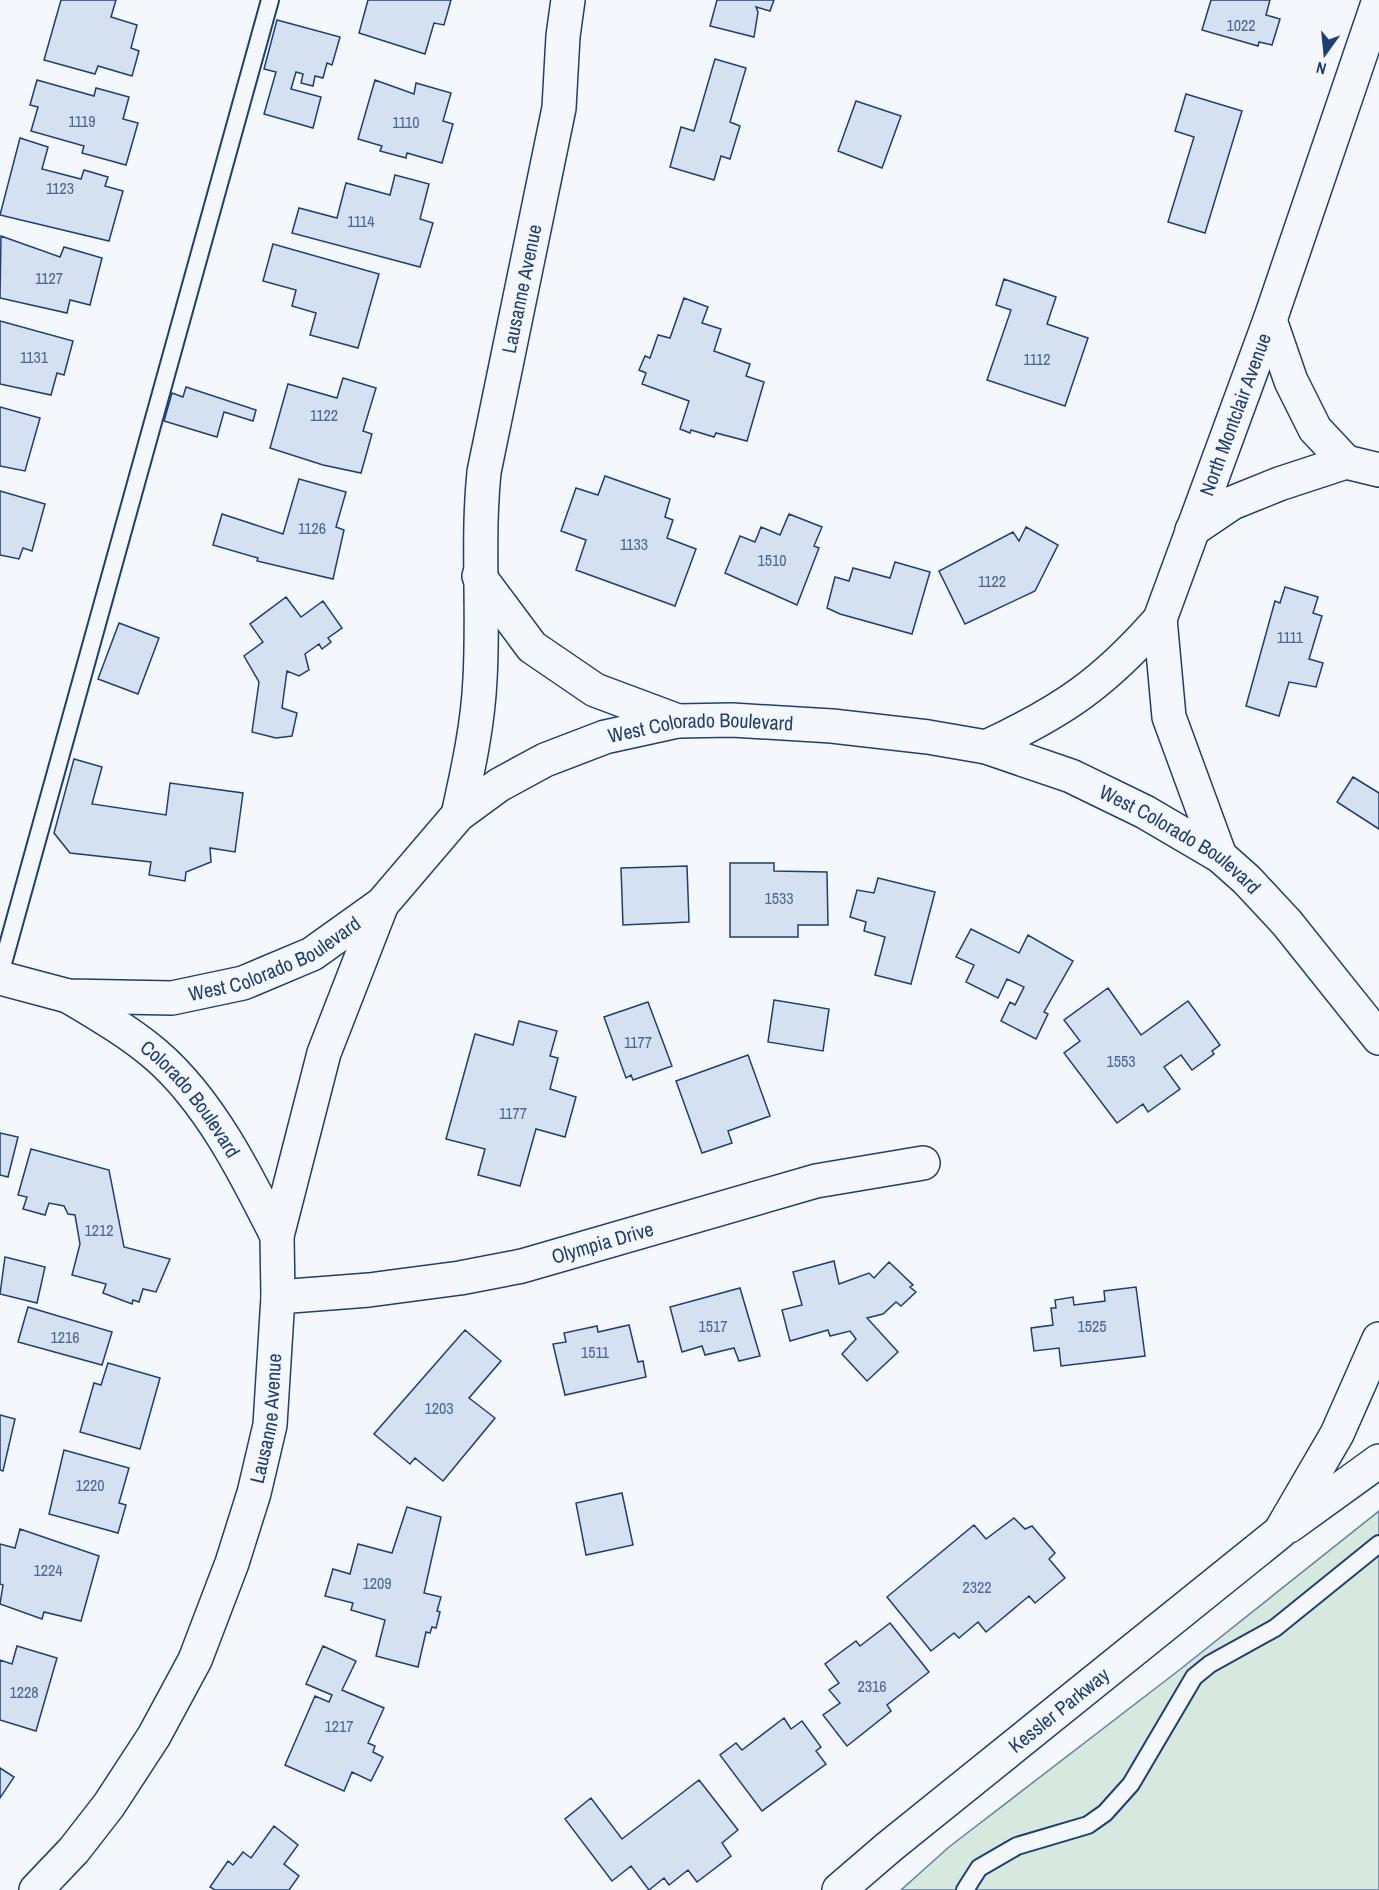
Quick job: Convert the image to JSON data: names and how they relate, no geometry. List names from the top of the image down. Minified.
{"streets":{"street":["Lausanne Avenue","North Montclair Avenue","West Colorado Boulevard","Colorado Boulevard","Olympia Drive","Kessler Parkway"]},"crossings":[["Lausanne Avenue","West Colorado Boulevard"],["Lausanne Avenue","Colorado Boulevard"],["Lausanne Avenue","Olympia Drive"],["North Montclair Avenue","West Colorado Boulevard"],["West Colorado Boulevard","Colorado Boulevard"]],"house_numbers":["1022","1119","1110","1123","1114","1127","1131","1112","1122","1126","1133","1510","1122","1111","1533","1177","1553","1177","1212","1517","1525","1216","1511","1203","1220","1224","1209","2322","2316","1228","1217"],"north":"bottom"}
